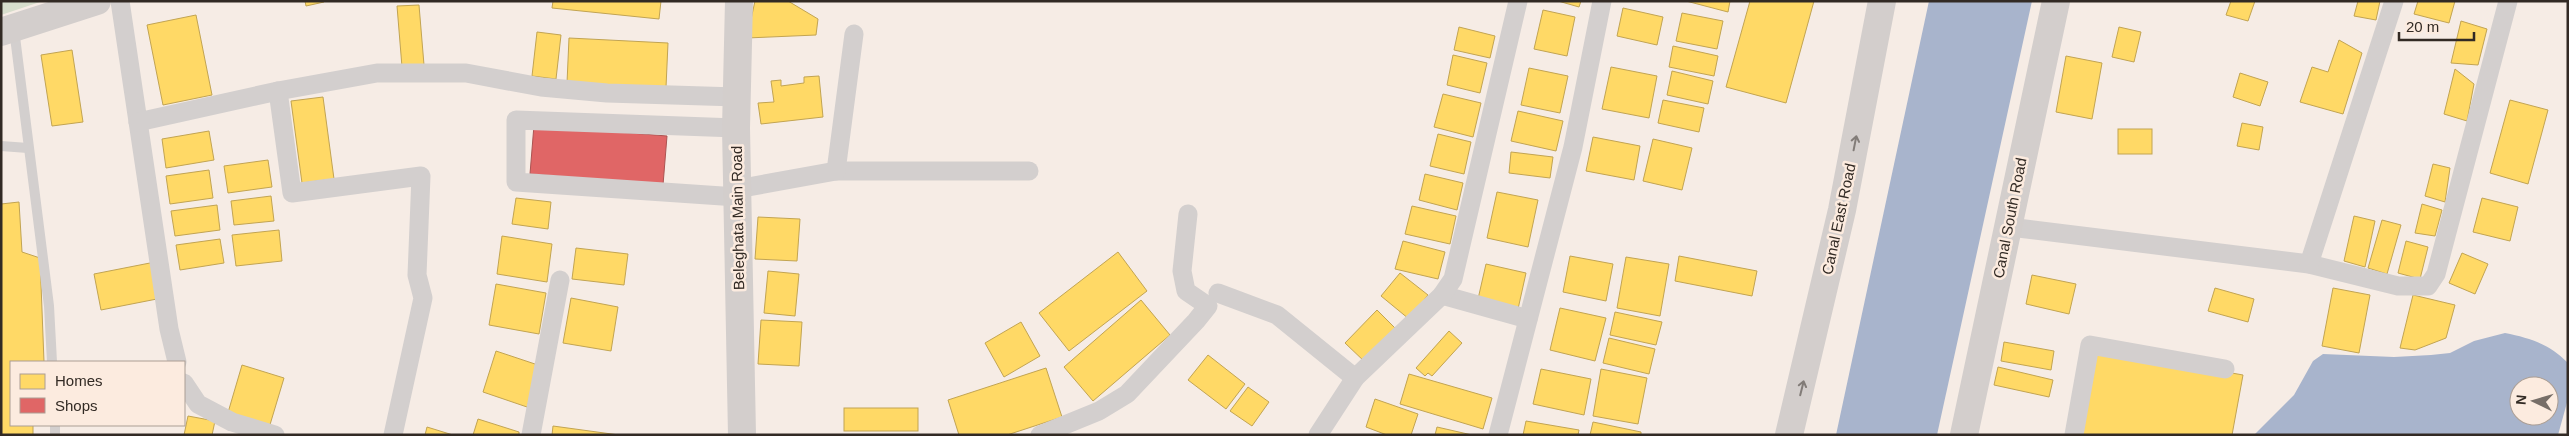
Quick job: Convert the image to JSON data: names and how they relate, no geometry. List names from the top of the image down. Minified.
{"streets":{"main road":["Beleghata Main Road","Canal South Road","Canal East Road"]},"one_way":["Canal East Road"],"legend":["Homes","Shops"],"scale_bar":"20 m","north":"left"}
